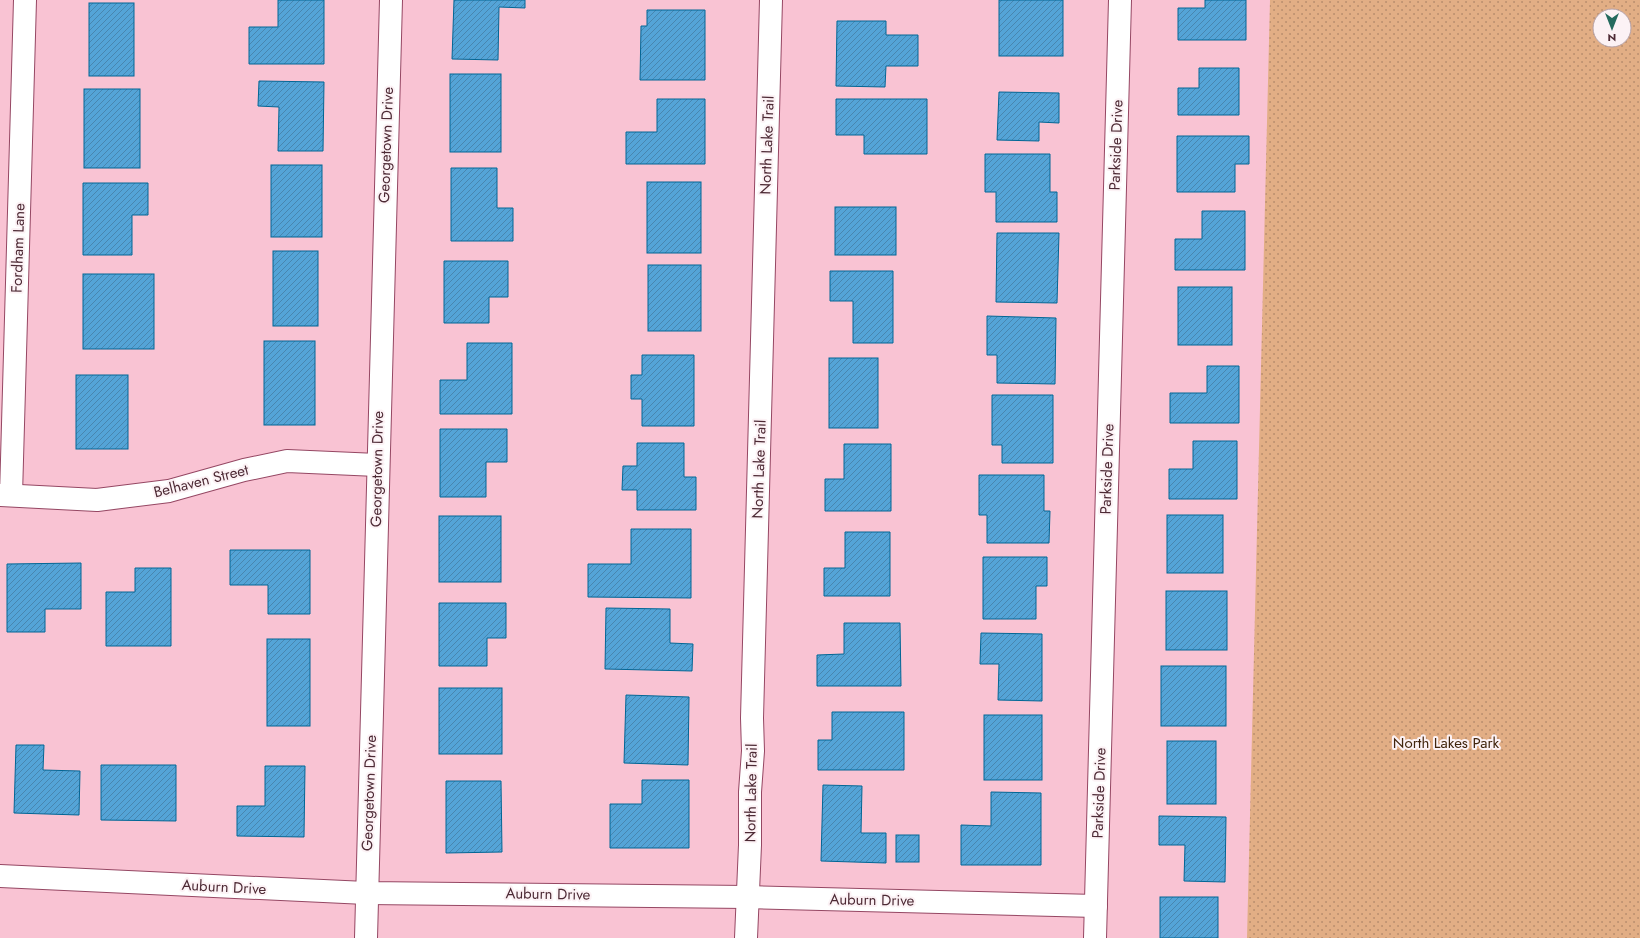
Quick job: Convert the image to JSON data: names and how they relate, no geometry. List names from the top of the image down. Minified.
{"streets":{"street":["Georgetown Drive","North Lake Trail","Parkside Drive","Fordham Lane","Belhaven Street","Auburn Drive"]},"crossings":[["Georgetown Drive","Belhaven Street"],["Georgetown Drive","Auburn Drive"],["North Lake Trail","Auburn Drive"],["Parkside Drive","Auburn Drive"],["Fordham Lane","Belhaven Street"]],"parks":["North Lakes Park"],"north":"bottom"}
